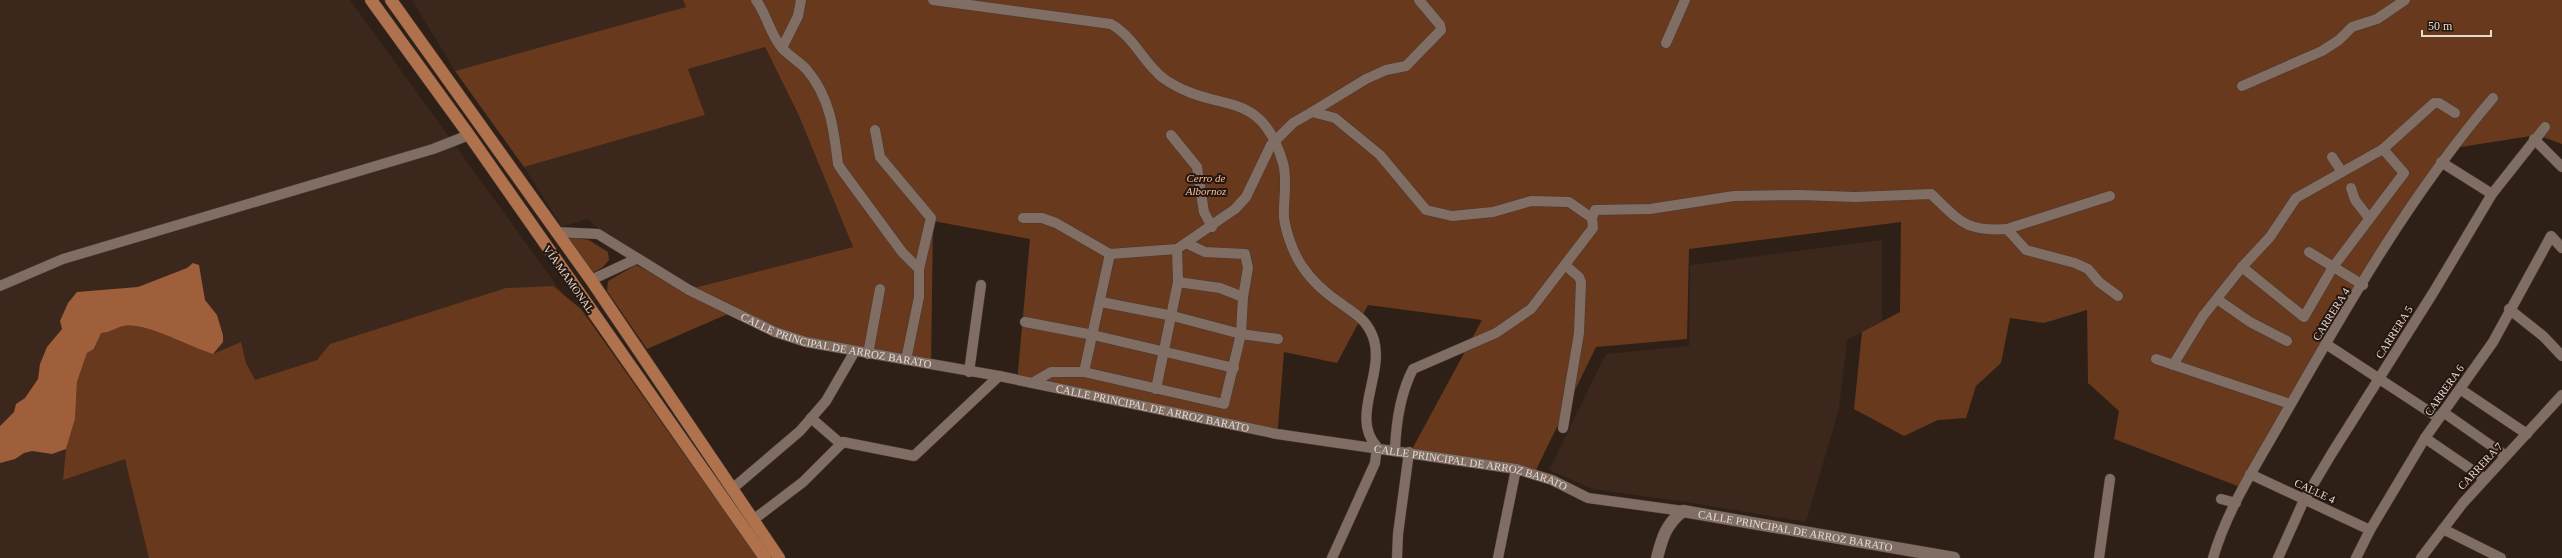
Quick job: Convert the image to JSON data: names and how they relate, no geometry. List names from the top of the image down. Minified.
{"streets":{"main road":["VÍA MAMONAL"],"street":["CARRERA 4","CARRERA 5","CALLE PRINCIPAL DE ARROZ BARATO","CARRERA 6","CARRERA 7","CALLE 4"]},"crossings":[["VÍA MAMONAL","CALLE PRINCIPAL DE ARROZ BARATO"],["CARRERA 4","CALLE 4"],["CARRERA 5","CALLE 4"],["CARRERA 6","CALLE 4"]],"parks":["Cerro de Albornoz"],"scale_bar":"50 m"}
